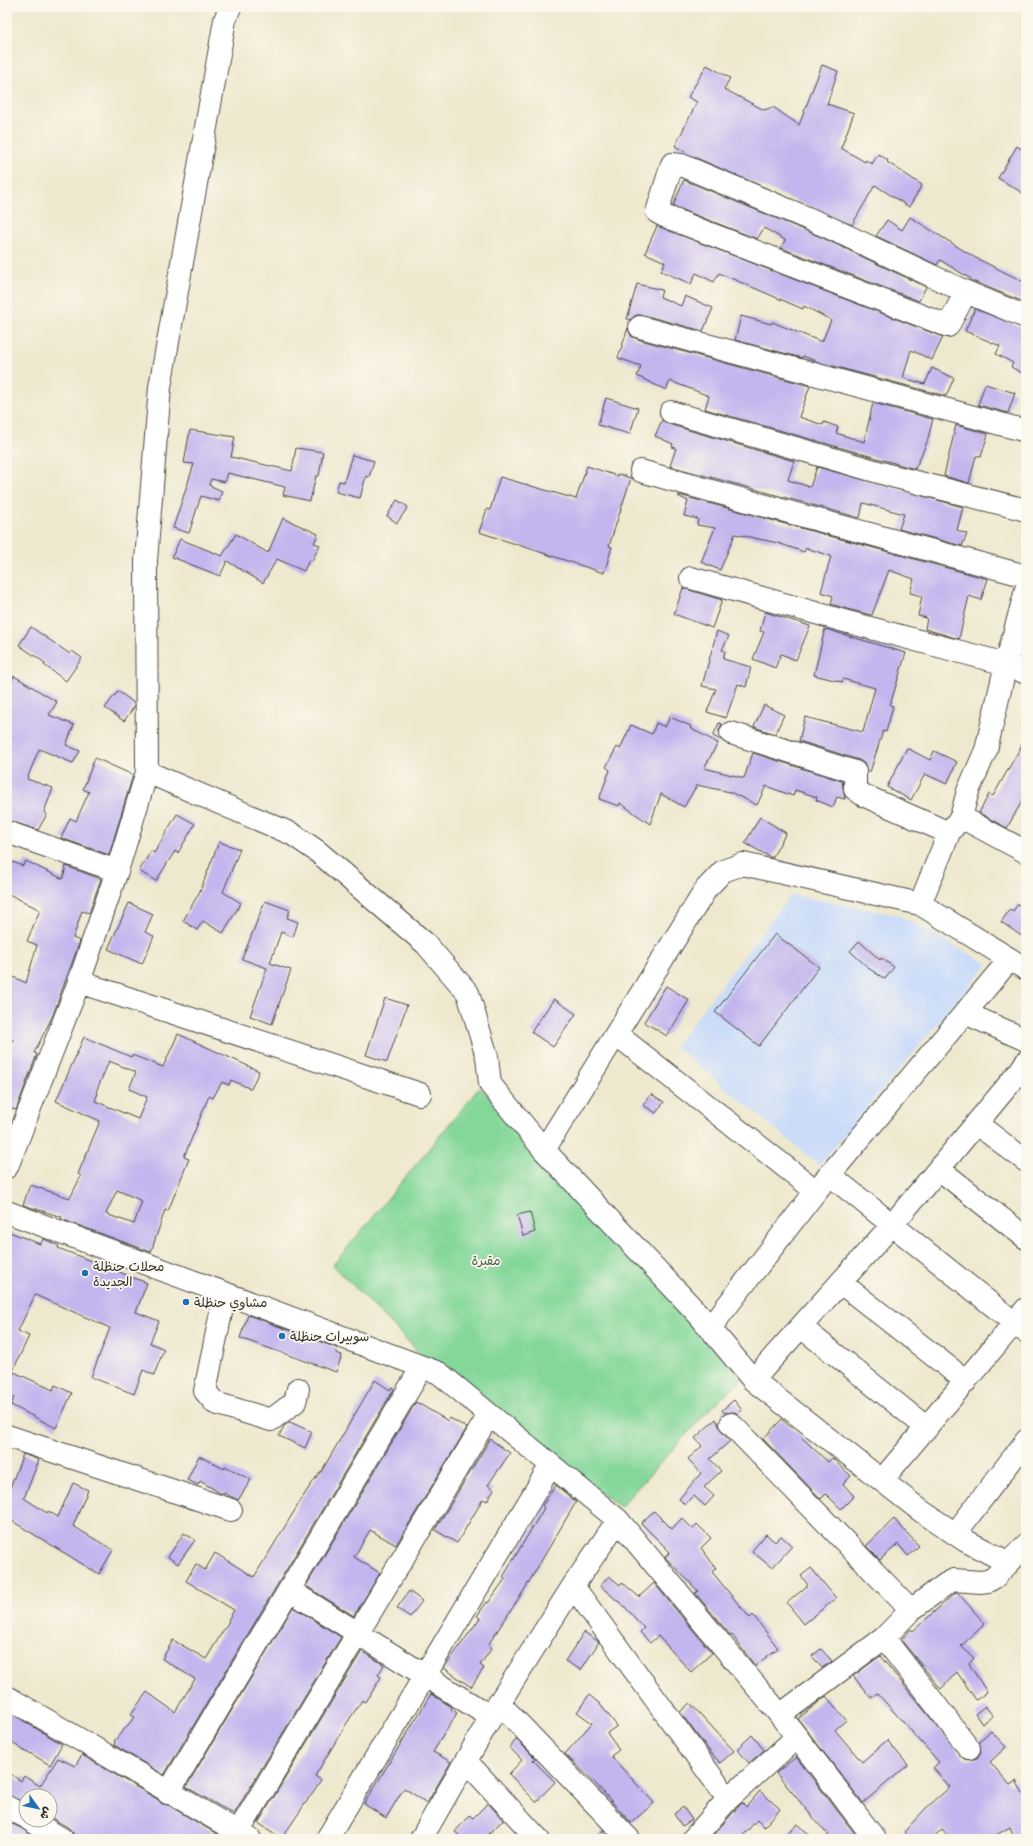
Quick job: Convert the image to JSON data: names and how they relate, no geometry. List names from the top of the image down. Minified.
{"parks":["مقبرة"],"places":["محلات حنظلة الجديدة","مشاوي حنظلة","سوبيرات حنظلة"],"north":"bottom right"}
